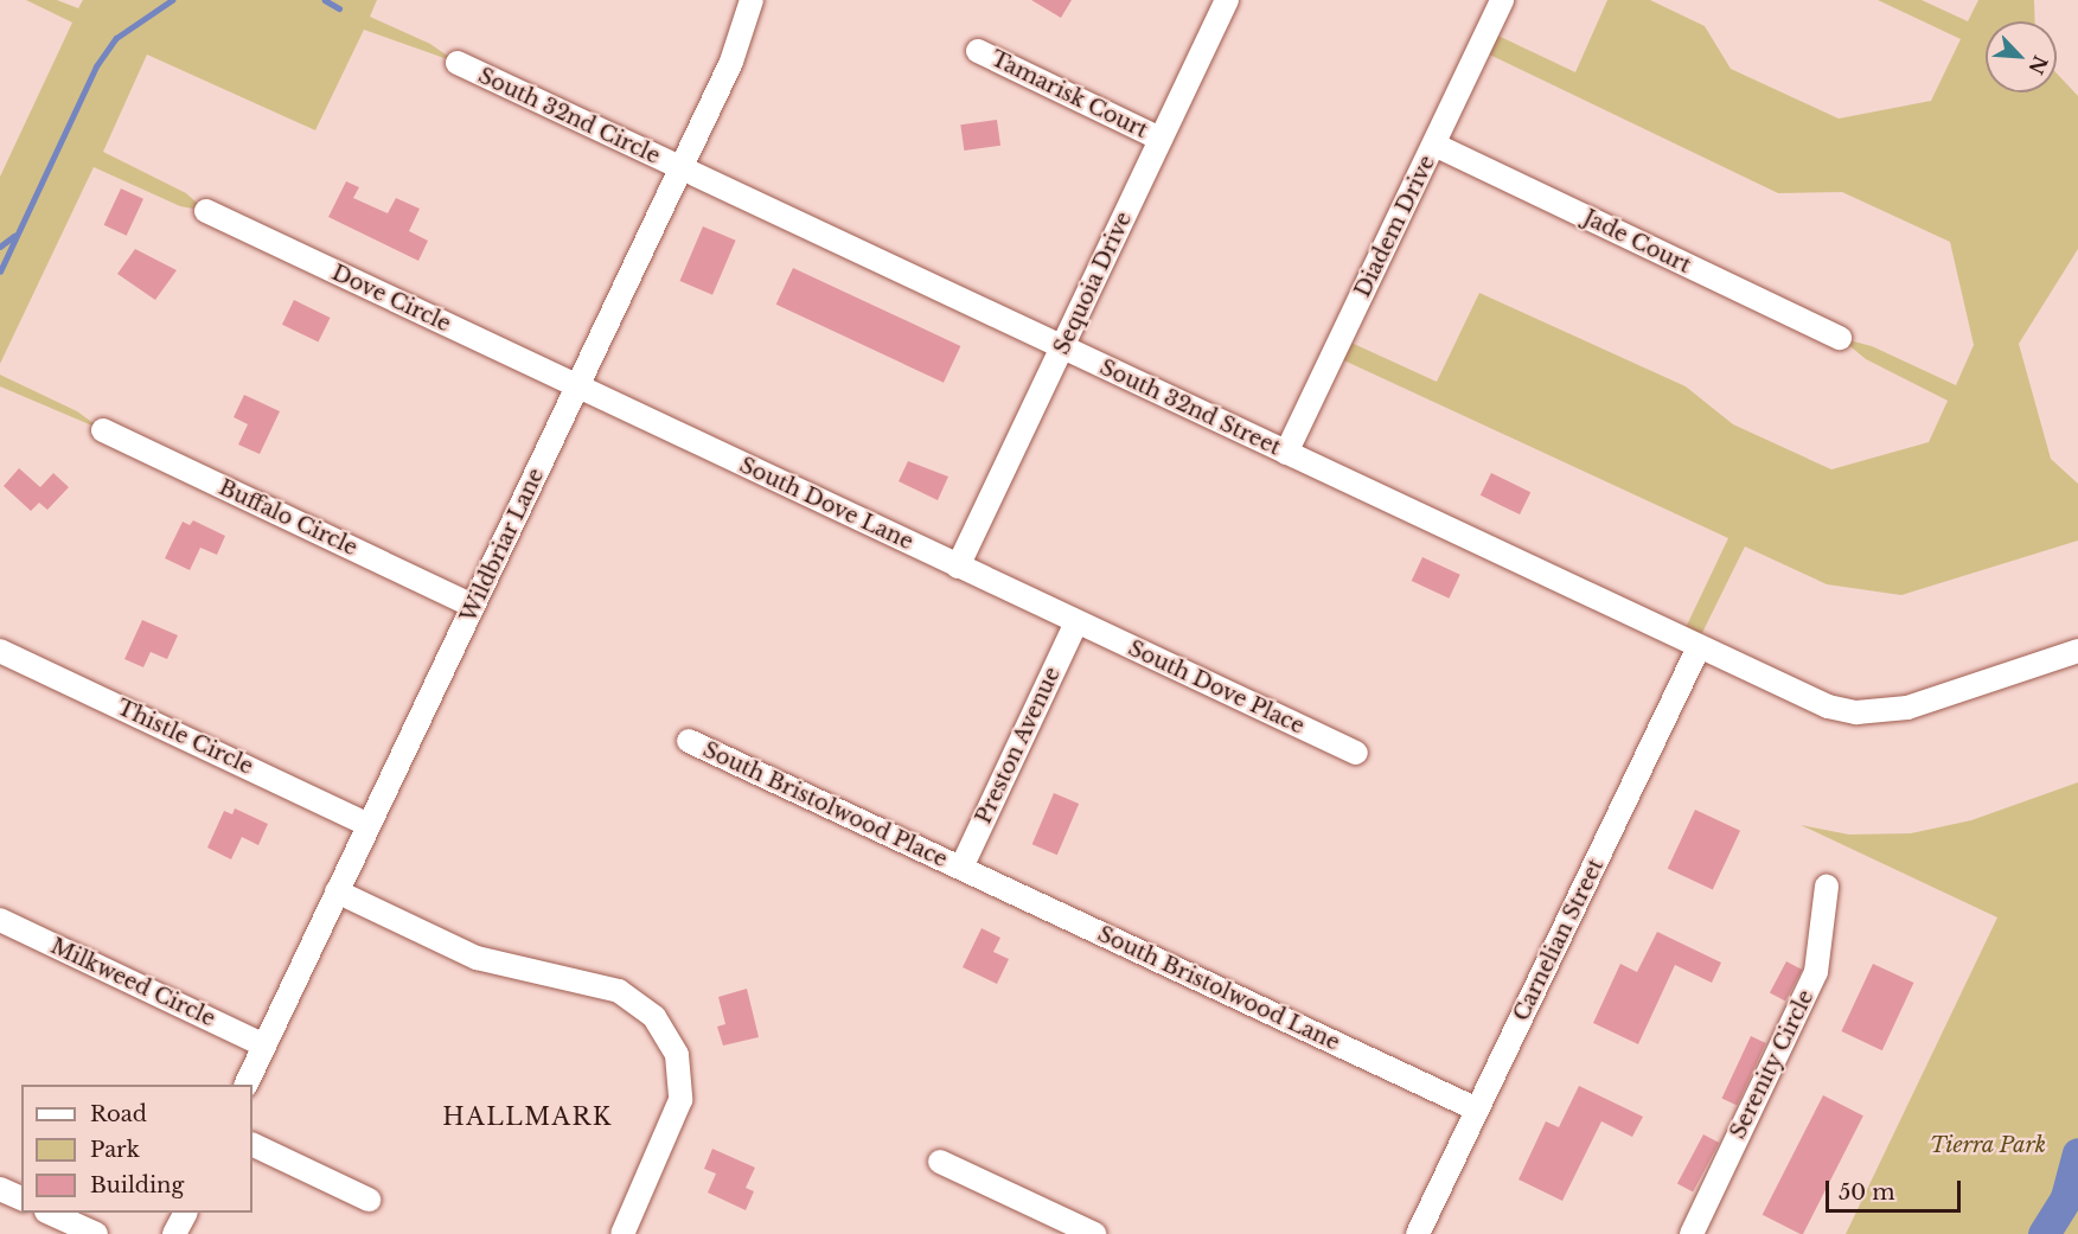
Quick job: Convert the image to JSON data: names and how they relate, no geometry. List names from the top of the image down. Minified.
{"streets":{"street":["Tamarisk Court","South 32nd Circle","Diadem Drive","Jade Court","Sequoia Drive","Dove Circle","South 32nd Street","South Dove Lane","Buffalo Circle","Wildbriar Lane","South Dove Place","Thistle Circle","Preston Avenue","South Bristolwood Place","Carnelian Street","Milkweed Circle","South Bristolwood Lane","Serenity Circle"]},"crossings":[["Tamarisk Court","Sequoia Drive"],["South 32nd Circle","South 32nd Street"],["South 32nd Circle","Wildbriar Lane"],["Diadem Drive","Jade Court"],["Diadem Drive","South 32nd Street"],["Sequoia Drive","South 32nd Street"],["Sequoia Drive","South Dove Lane"],["Dove Circle","South Dove Lane"],["Dove Circle","Wildbriar Lane"],["South 32nd Street","Wildbriar Lane"],["South 32nd Street","Carnelian Street"],["South Dove Lane","Wildbriar Lane"],["South Dove Lane","South Dove Place"],["South Dove Lane","Preston Avenue"],["Buffalo Circle","Wildbriar Lane"],["Wildbriar Lane","Thistle Circle"],["Wildbriar Lane","Milkweed Circle"],["South Dove Place","Preston Avenue"],["Preston Avenue","South Bristolwood Place"],["Preston Avenue","South Bristolwood Lane"],["South Bristolwood Place","South Bristolwood Lane"],["Carnelian Street","South Bristolwood Lane"]],"districts":["HALLMARK"],"parks":["Tierra Park"],"legend":["Road","Park","Building"],"scale_bar":"50 m","north":"bottom right"}
